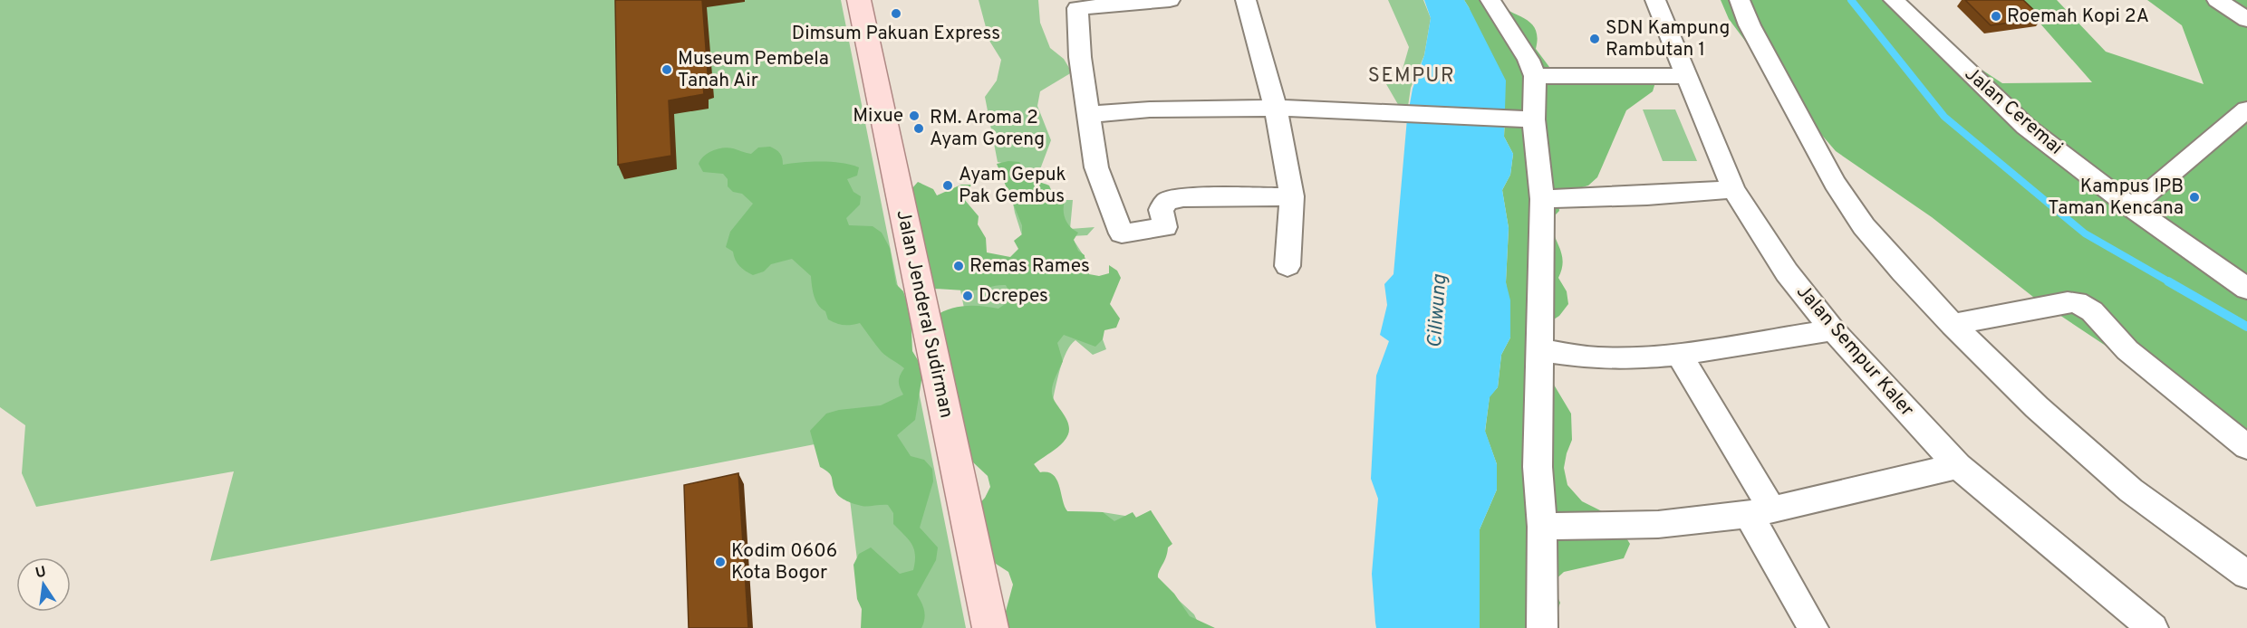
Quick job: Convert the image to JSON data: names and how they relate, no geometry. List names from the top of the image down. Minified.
{"streets":{"main road":["Jalan Jenderal Sudirman"],"street":["Jalan Ceremai","Jalan Sempur Kaler"]},"districts":["SEMPUR"],"water":["Ciliwung"],"places":["Dimsum Pakuan Express","Roemah Kopi 2A","SDN Kampung Rambutan 1","Museum Pembela Tanah Air","Mixue","RM. Aroma 2 Ayam Goreng","Ayam Gepuk Pak Gembus","Kampus IPB Taman Kencana","Remas Rames","Dcrepes","Kodim 0606 Kota Bogor"],"north":"top"}
